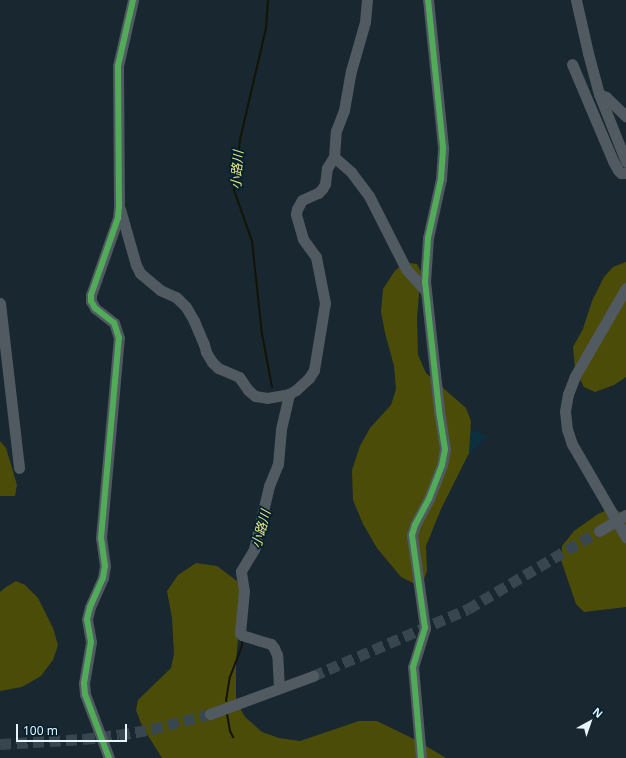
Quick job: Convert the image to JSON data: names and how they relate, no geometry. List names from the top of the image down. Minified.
{"water":["小路川"],"scale_bar":"100 m","north":"top right"}
